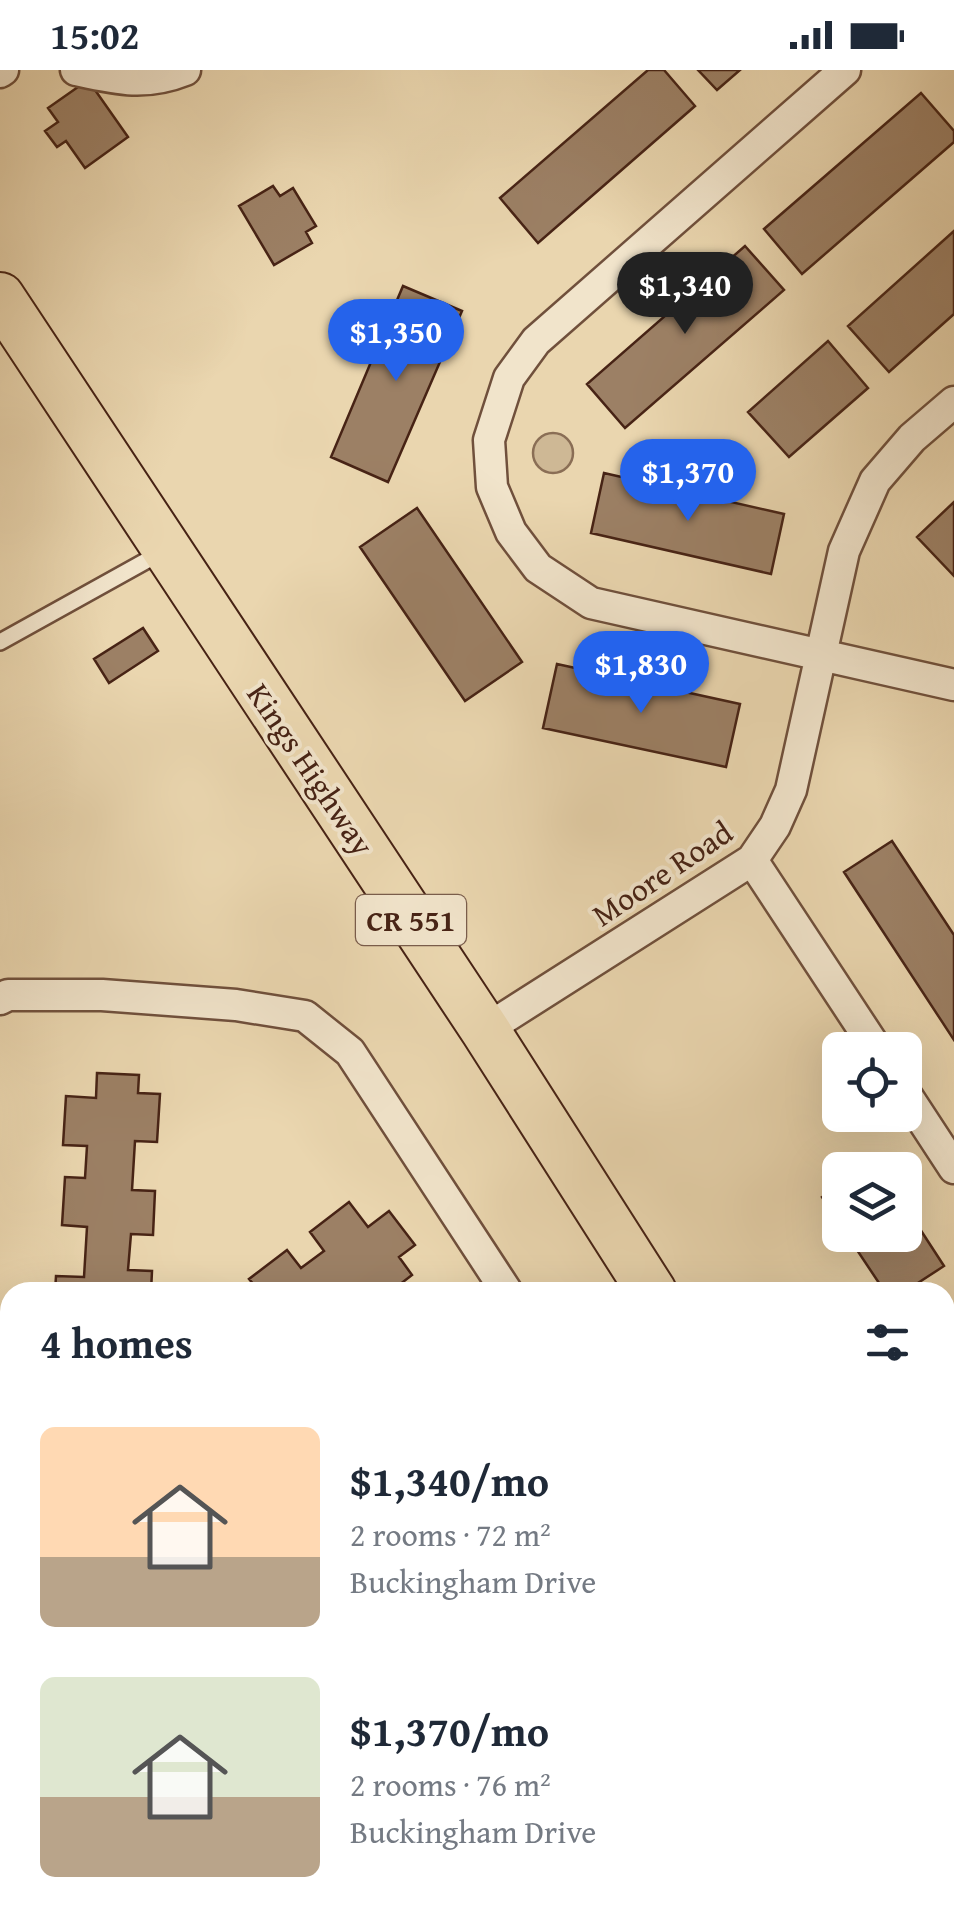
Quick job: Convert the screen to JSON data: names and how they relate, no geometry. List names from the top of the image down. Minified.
{"streets":{"main road":["Kings Highway","CR 551"],"street":["Moore Road"]},"crossings":[["Kings Highway","Moore Road"]],"page":{"status":"15:02","price":["$1,340","$1,350","$1,370","$1,830"],"heading":"4 homes","list":[{"name":"$1,340/mo","note":"2 rooms · 72 m² · Buckingham Drive"},{"name":"$1,370/mo","note":"2 rooms · 76 m² · Buckingham Drive"}]}}
